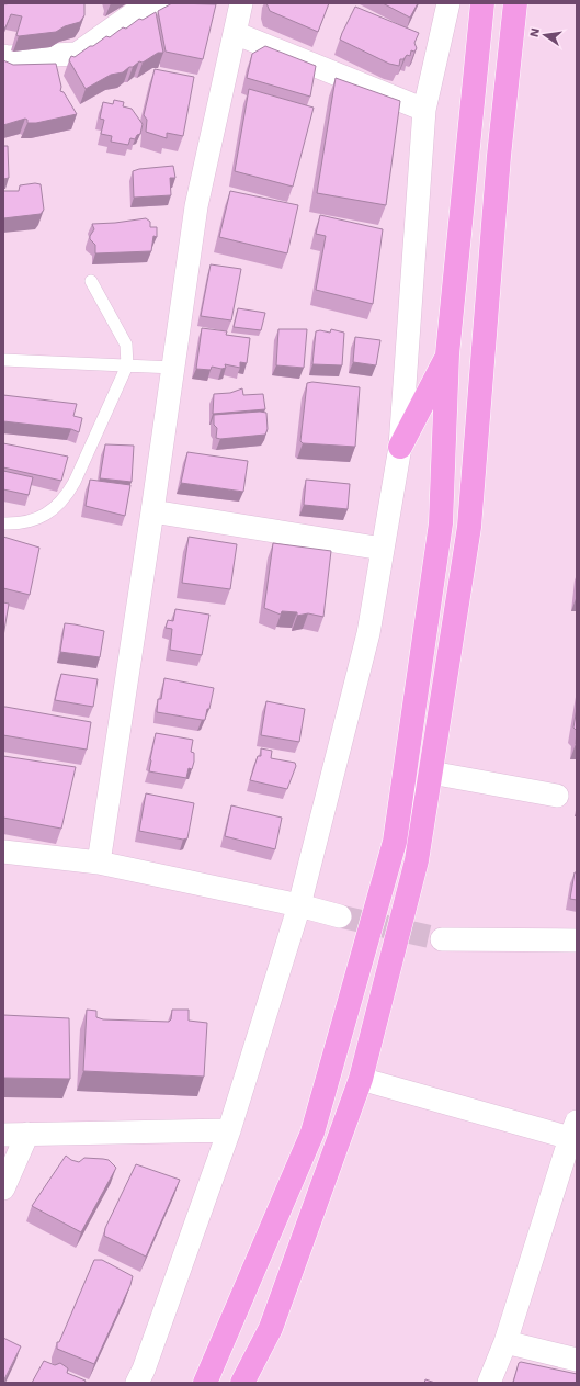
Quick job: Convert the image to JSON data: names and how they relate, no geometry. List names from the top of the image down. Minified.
{"north":"left"}
